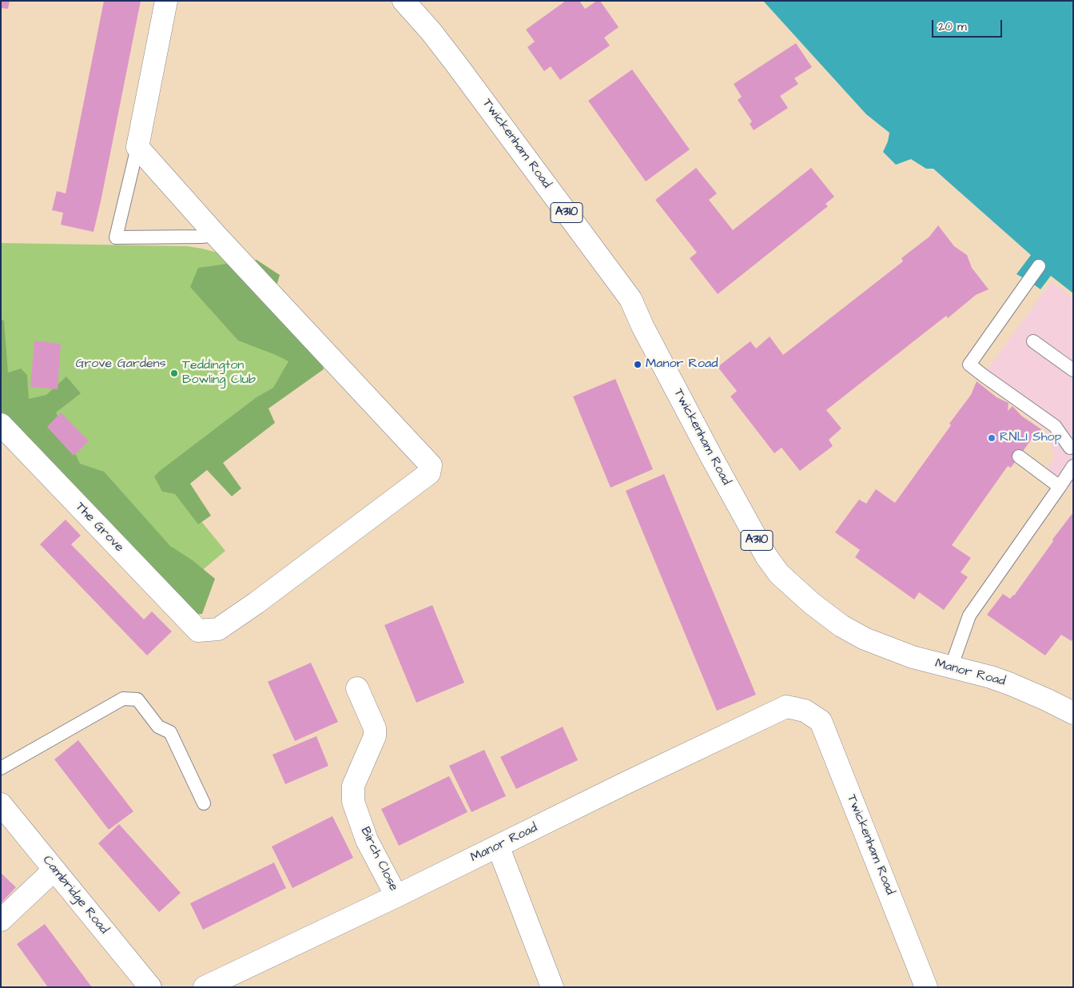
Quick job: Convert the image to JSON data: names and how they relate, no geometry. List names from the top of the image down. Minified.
{"streets":{"street":["Twickenham Road","A310","The Grove","Manor Road","Birch Close","Cambridge Road"]},"crossings":[["Twickenham Road","Manor Road"],["Manor Road","Birch Close"]],"parks":["Grove Gardens"],"places":["Manor Road","Teddington Bowling Club","RNLI Shop"],"scale_bar":"20 m"}
